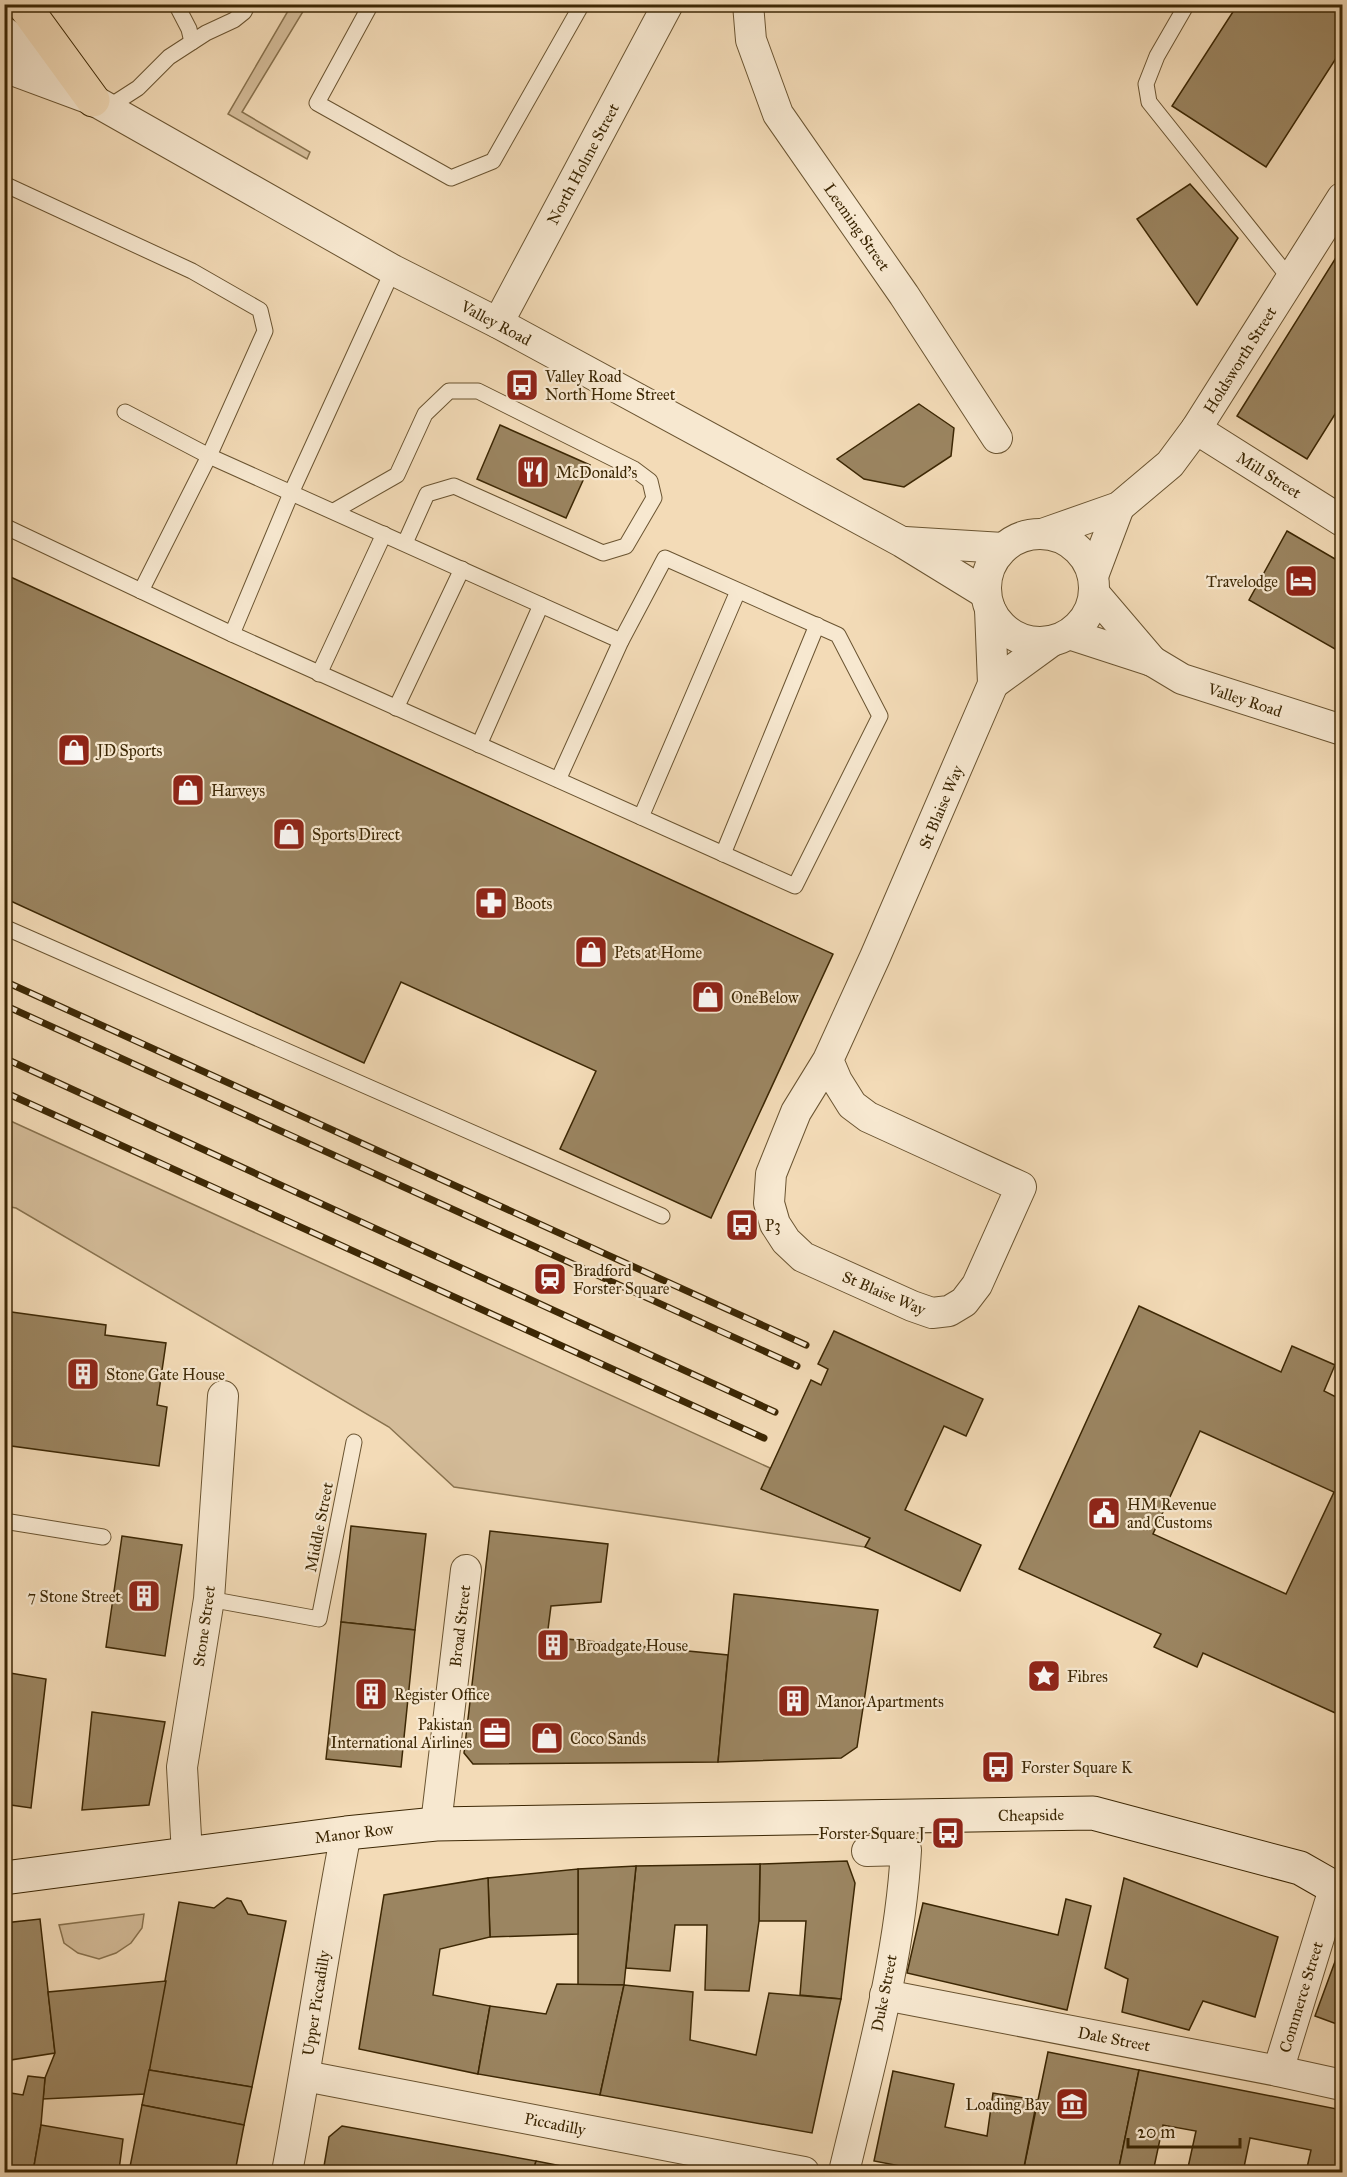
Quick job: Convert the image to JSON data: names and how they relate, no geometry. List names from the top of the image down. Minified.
{"streets":{"street":["North Holme Street","Leeming Street","Valley Road","Holdsworth Street","Mill Street","St Blaise Way","Stone Street","Broad Street","Cheapside","Manor Row","Duke Street","Commerce Street","Upper Piccadilly","Dale Street","Piccadilly"],"lane":["Middle Street"]},"crossings":[["North Holme Street","Valley Road"],["Valley Road","Holdsworth Street"],["Valley Road","St Blaise Way"],["Holdsworth Street","Mill Street"],["Holdsworth Street","St Blaise Way"],["Middle Street","Stone Street"],["Stone Street","Manor Row"],["Broad Street","Manor Row"],["Cheapside","Manor Row"],["Cheapside","Commerce Street"],["Manor Row","Upper Piccadilly"],["Duke Street","Dale Street"],["Commerce Street","Dale Street"],["Upper Piccadilly","Piccadilly"]],"places":{"bus stop":["Valley Road North Home Street","P3","Forster Square K","Forster Square J"],"restaurant":["McDonald's"],"hotel":["Travelodge"],"shop":["JD Sports","Harveys","Sports Direct","Pets at Home","OneBelow","Coco Sands"],"pharmacy":["Boots"],"station":["Bradford Forster Square"],"building":["Stone Gate House","7 Stone Street","Broadgate House","Register Office","Manor Apartments"],"public building":["HM Revenue and Customs"],"place":["Fibres"],"office":["Pakistan International Airlines"],"museum":["Loading Bay"]},"scale_bar":"20 m"}
